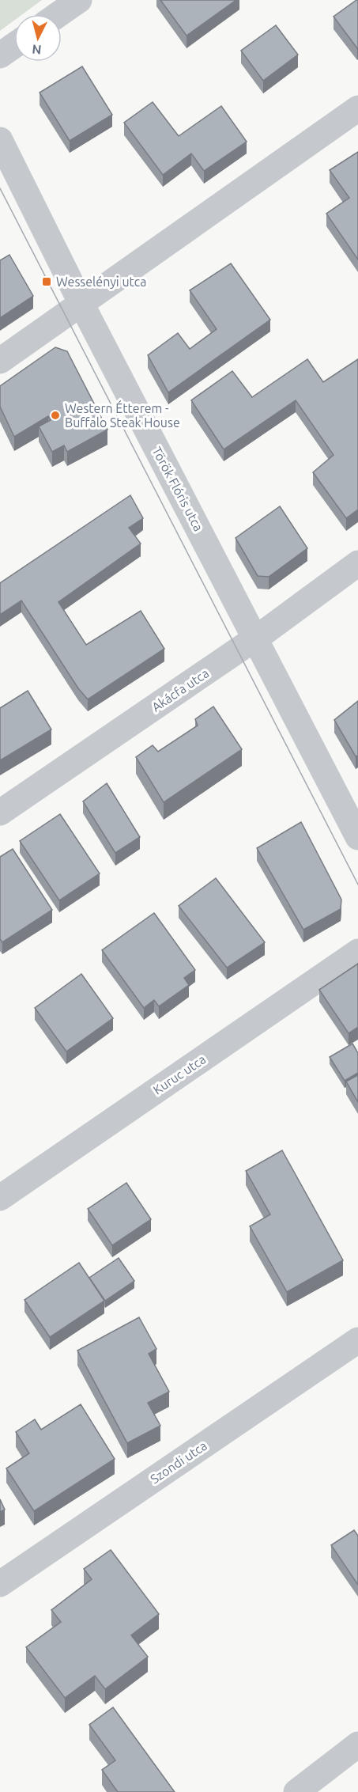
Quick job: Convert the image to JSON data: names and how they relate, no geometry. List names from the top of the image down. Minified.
{"streets":{"street":["Török Flóris utca","Akácfa utca","Kuruc utca","Szondi utca"]},"crossings":[["Török Flóris utca","Akácfa utca"]],"places":{"transit":["Wesselényi utca"],"other":["Western Étterem - Buffalo Steak House"]},"north":"bottom"}
